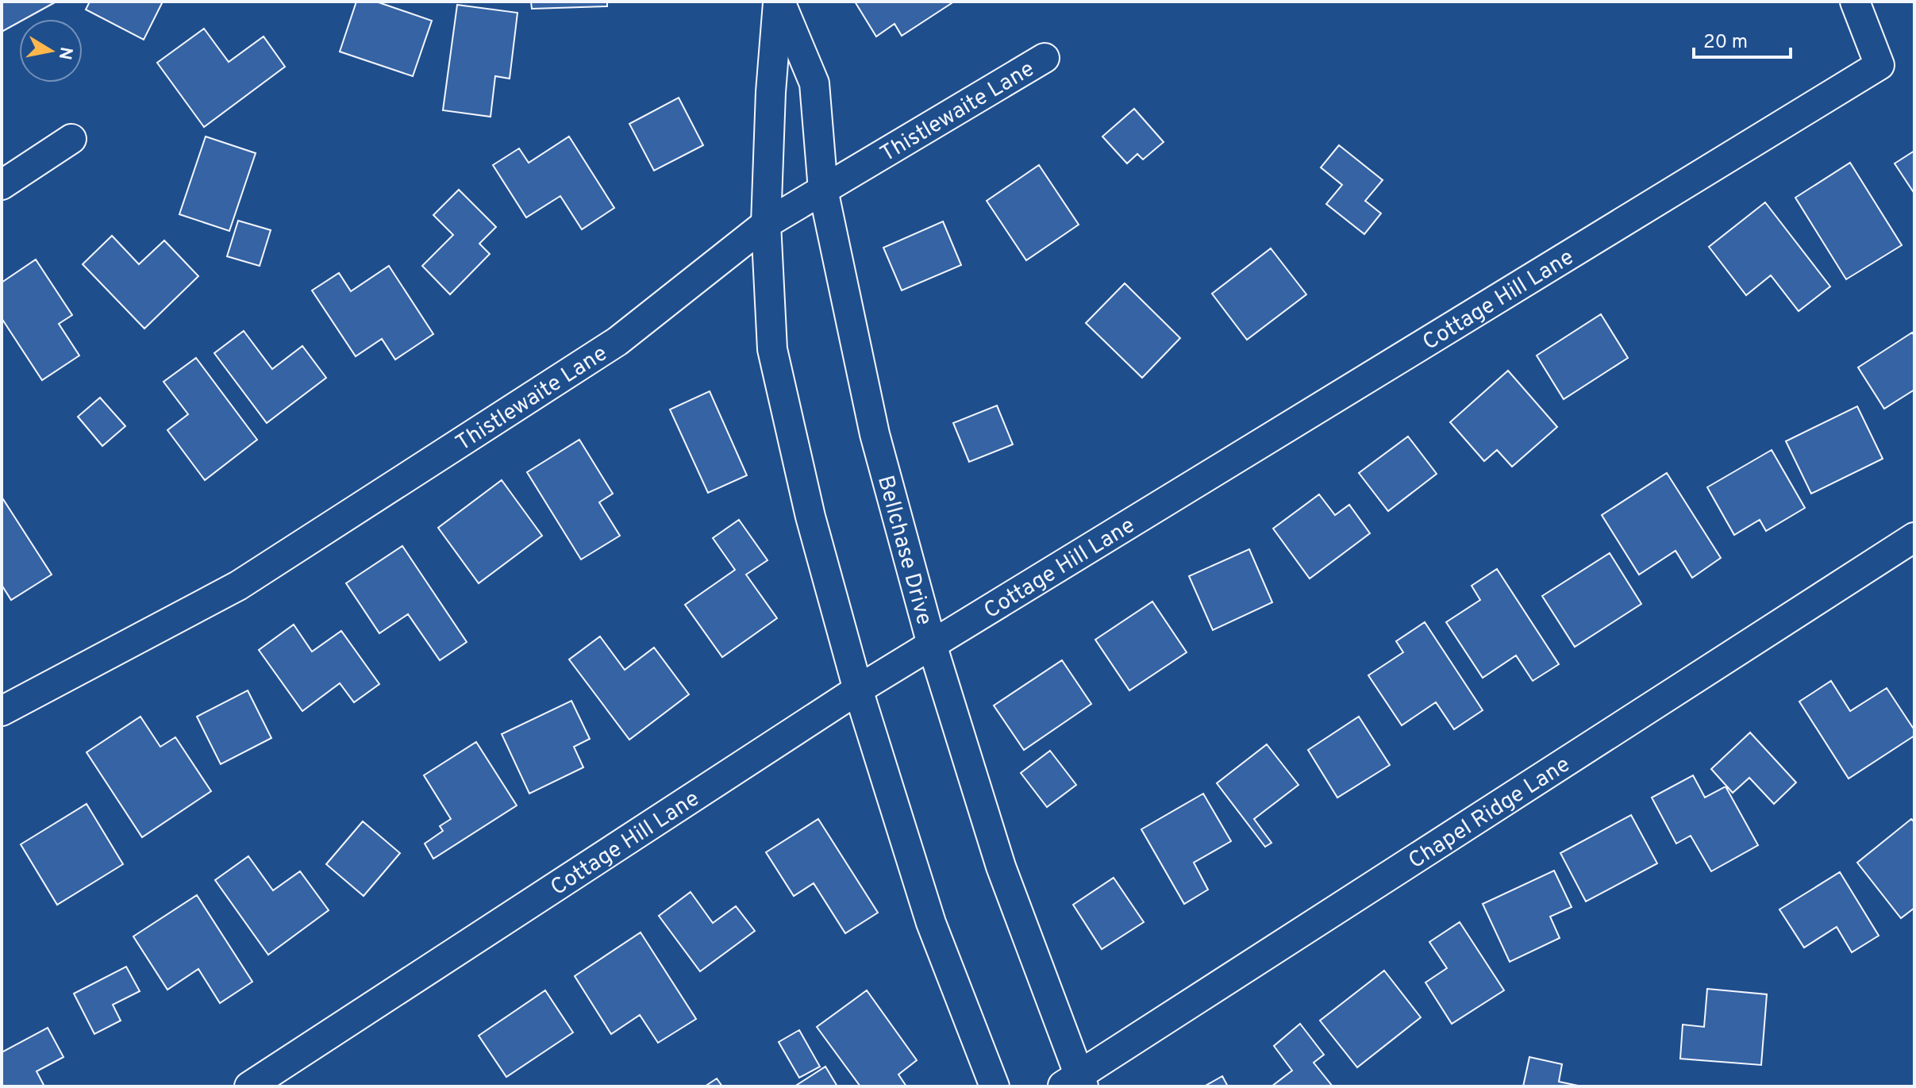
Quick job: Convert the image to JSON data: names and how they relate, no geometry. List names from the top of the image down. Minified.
{"streets":{"street":["Thistlewaite Lane","Cottage Hill Lane","Bellchase Drive","Chapel Ridge Lane"]},"crossings":[["Thistlewaite Lane","Bellchase Drive"],["Cottage Hill Lane","Bellchase Drive"],["Bellchase Drive","Chapel Ridge Lane"]],"scale_bar":"20 m","north":"right"}
